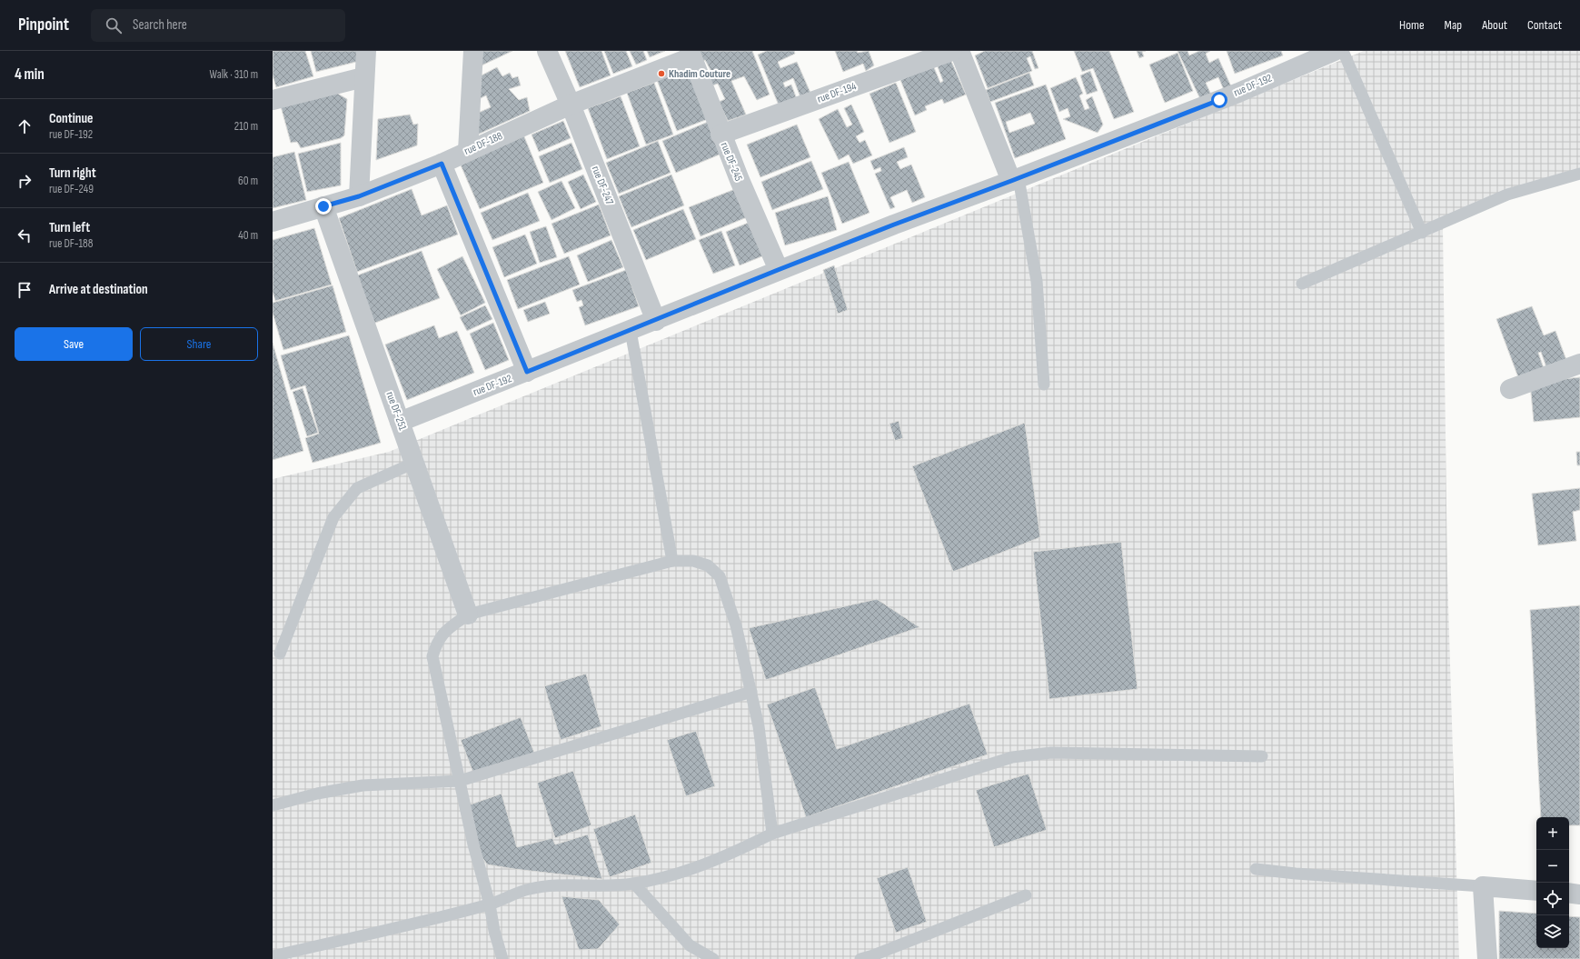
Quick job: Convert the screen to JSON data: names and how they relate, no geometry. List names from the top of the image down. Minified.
{"streets":{"street":["rue DF-192","rue DF-194","rue DF-188","rue DF-245","rue DF-247","rue DF-251"]},"crossings":[["rue DF-192","rue DF-245"],["rue DF-192","rue DF-247"],["rue DF-192","rue DF-251"],["rue DF-194","rue DF-245"],["rue DF-188","rue DF-245"],["rue DF-188","rue DF-247"],["rue DF-188","rue DF-251"]],"places":["Khadim Couture"],"page":{"header":"Pinpoint","search":"Search here","nav":["Home","Map","About","Contact"],"heading":["4 min","Walk · 310 m"],"list":[["Continue","rue DF-192","210 m"],["Turn right","rue DF-249","60 m"],["Turn left","rue DF-188","40 m"],"Arrive at destination"],"buttons":["Save","Share"],"map_buttons":["+","−"]}}
